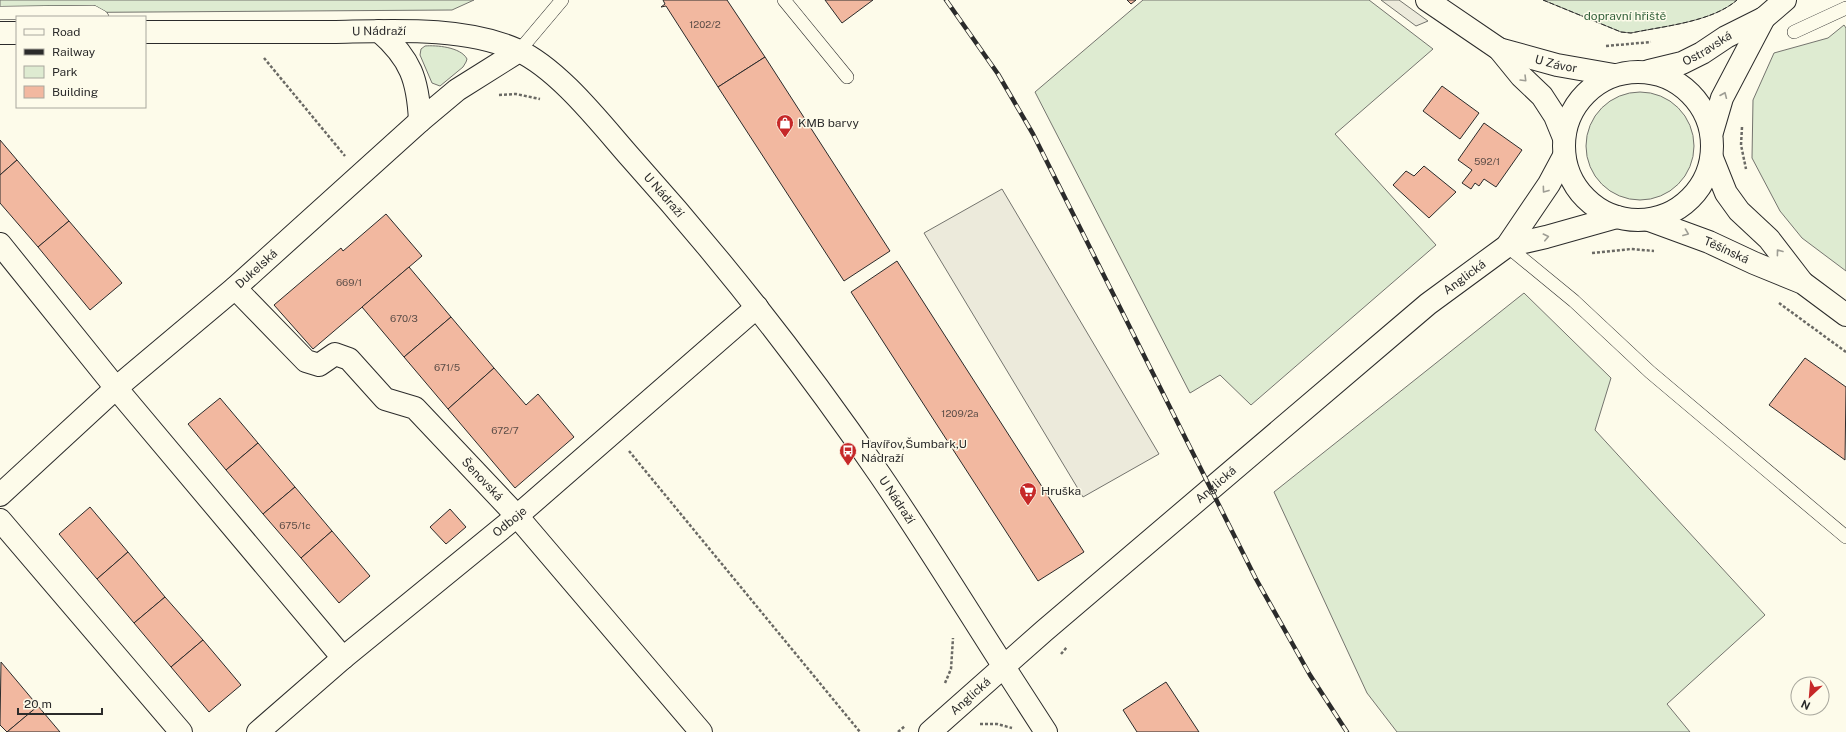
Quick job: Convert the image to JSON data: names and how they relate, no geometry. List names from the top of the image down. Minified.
{"streets":{"street":["U Nádraží","Ostravská","U Závor","Těšínská","Dukelská","Anglická","Šenovská","Odboje"]},"crossings":[["U Nádraží","Dukelská"],["U Nádraží","Anglická"],["U Nádraží","Odboje"],["U Závor","Anglická"],["Dukelská","Šenovská"],["Šenovská","Odboje"]],"one_way":["Ostravská"],"parks":["dopravní hřiště"],"places":{"shop":["KMB barvy"],"bus stop":["Havířov,Šumbark,U Nádraží"],"supermarket":["Hruška"]},"house_numbers":["1202/2","592/1","669/1","670/3","671/5","1209/2a","672/7","675/1c"],"legend":["Road","Railway","Park","Building"],"scale_bar":"20 m","north":"bottom left"}
